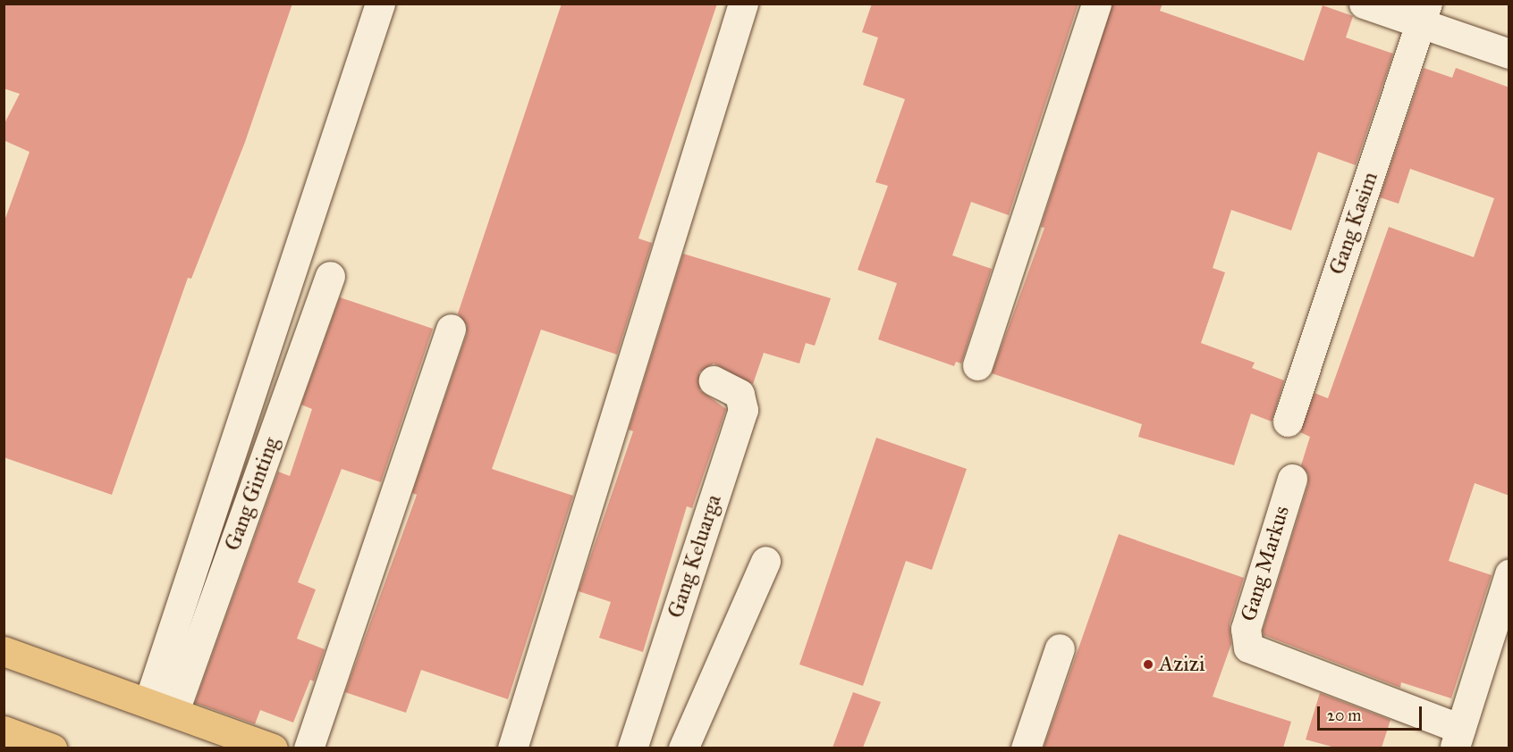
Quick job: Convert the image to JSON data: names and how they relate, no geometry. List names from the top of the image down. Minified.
{"streets":{"street":["Gang Kasim","Gang Ginting","Gang Keluarga","Gang Markus"]},"places":["Azizi"],"scale_bar":"20 m"}
